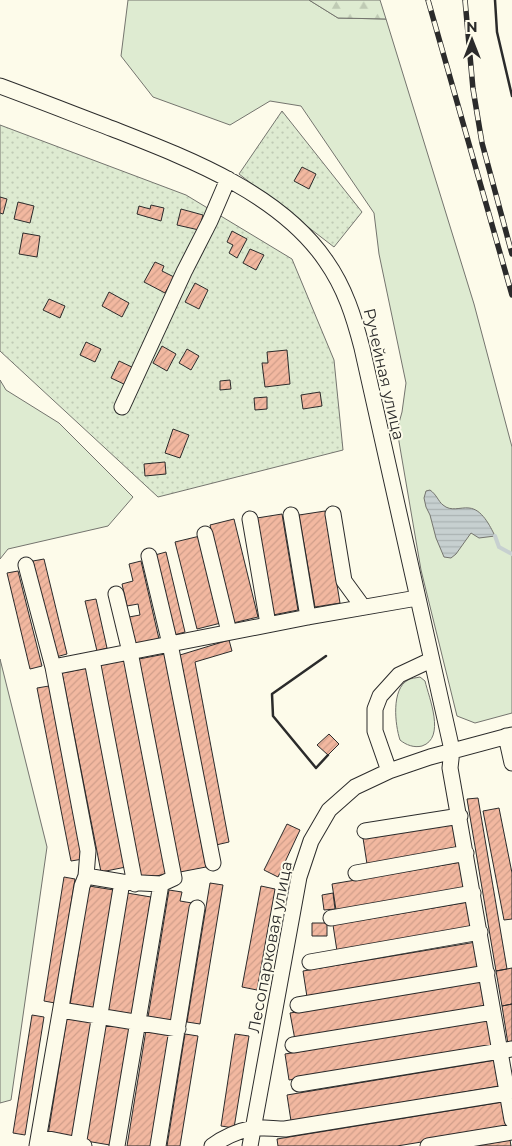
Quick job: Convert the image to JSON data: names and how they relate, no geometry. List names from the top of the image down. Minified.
{"streets":{"street":["Ручейная улица","Лесопарковая улица"]},"crossings":[["Ручейная улица","Лесопарковая улица"]],"north":"top"}
